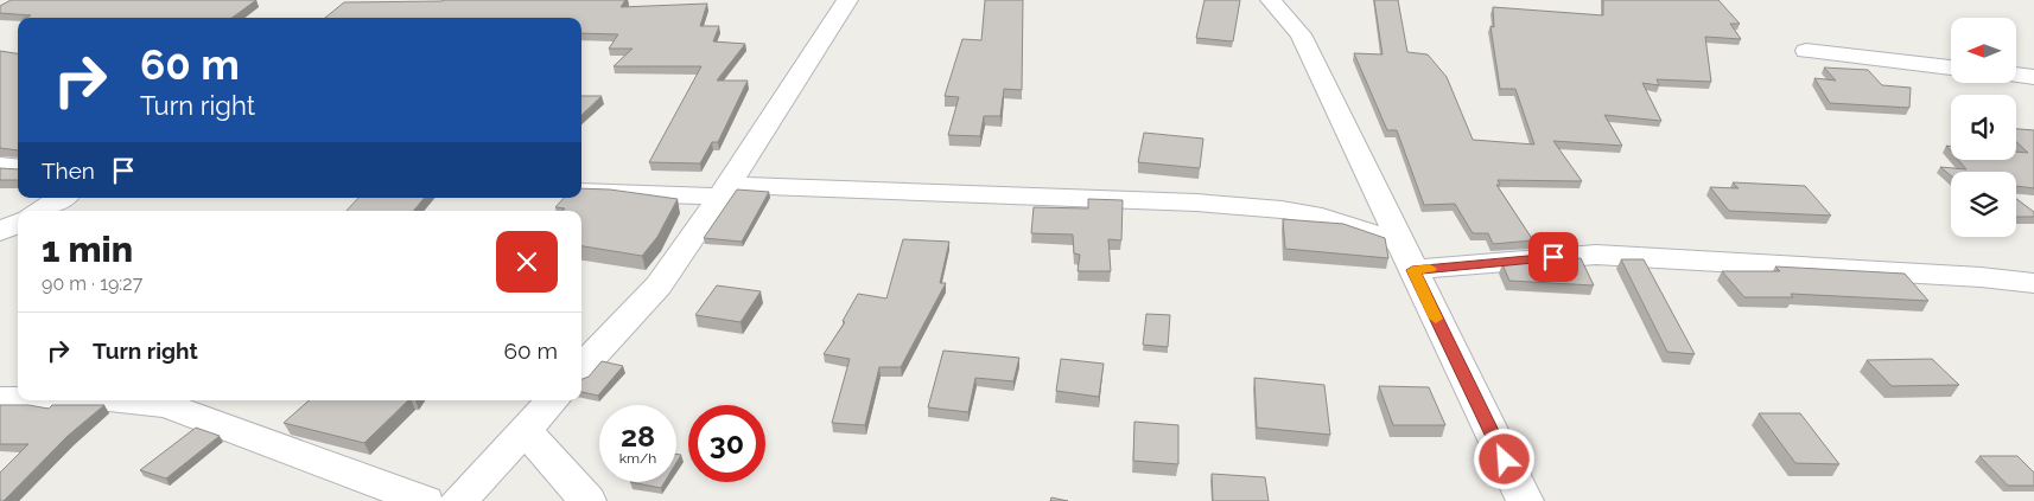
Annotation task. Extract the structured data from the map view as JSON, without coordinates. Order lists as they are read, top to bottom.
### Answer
{
  "north": "left",
  "page": {
    "turn": ["60 m", "Turn right"],
    "then": "Then",
    "heading": ["1 min", "90 m · 19:27"],
    "list": [
      {
        "name": "Turn right",
        "value": "60 m"
      }
    ],
    "speed": "28 km/h",
    "limit": "30"
  }
}
